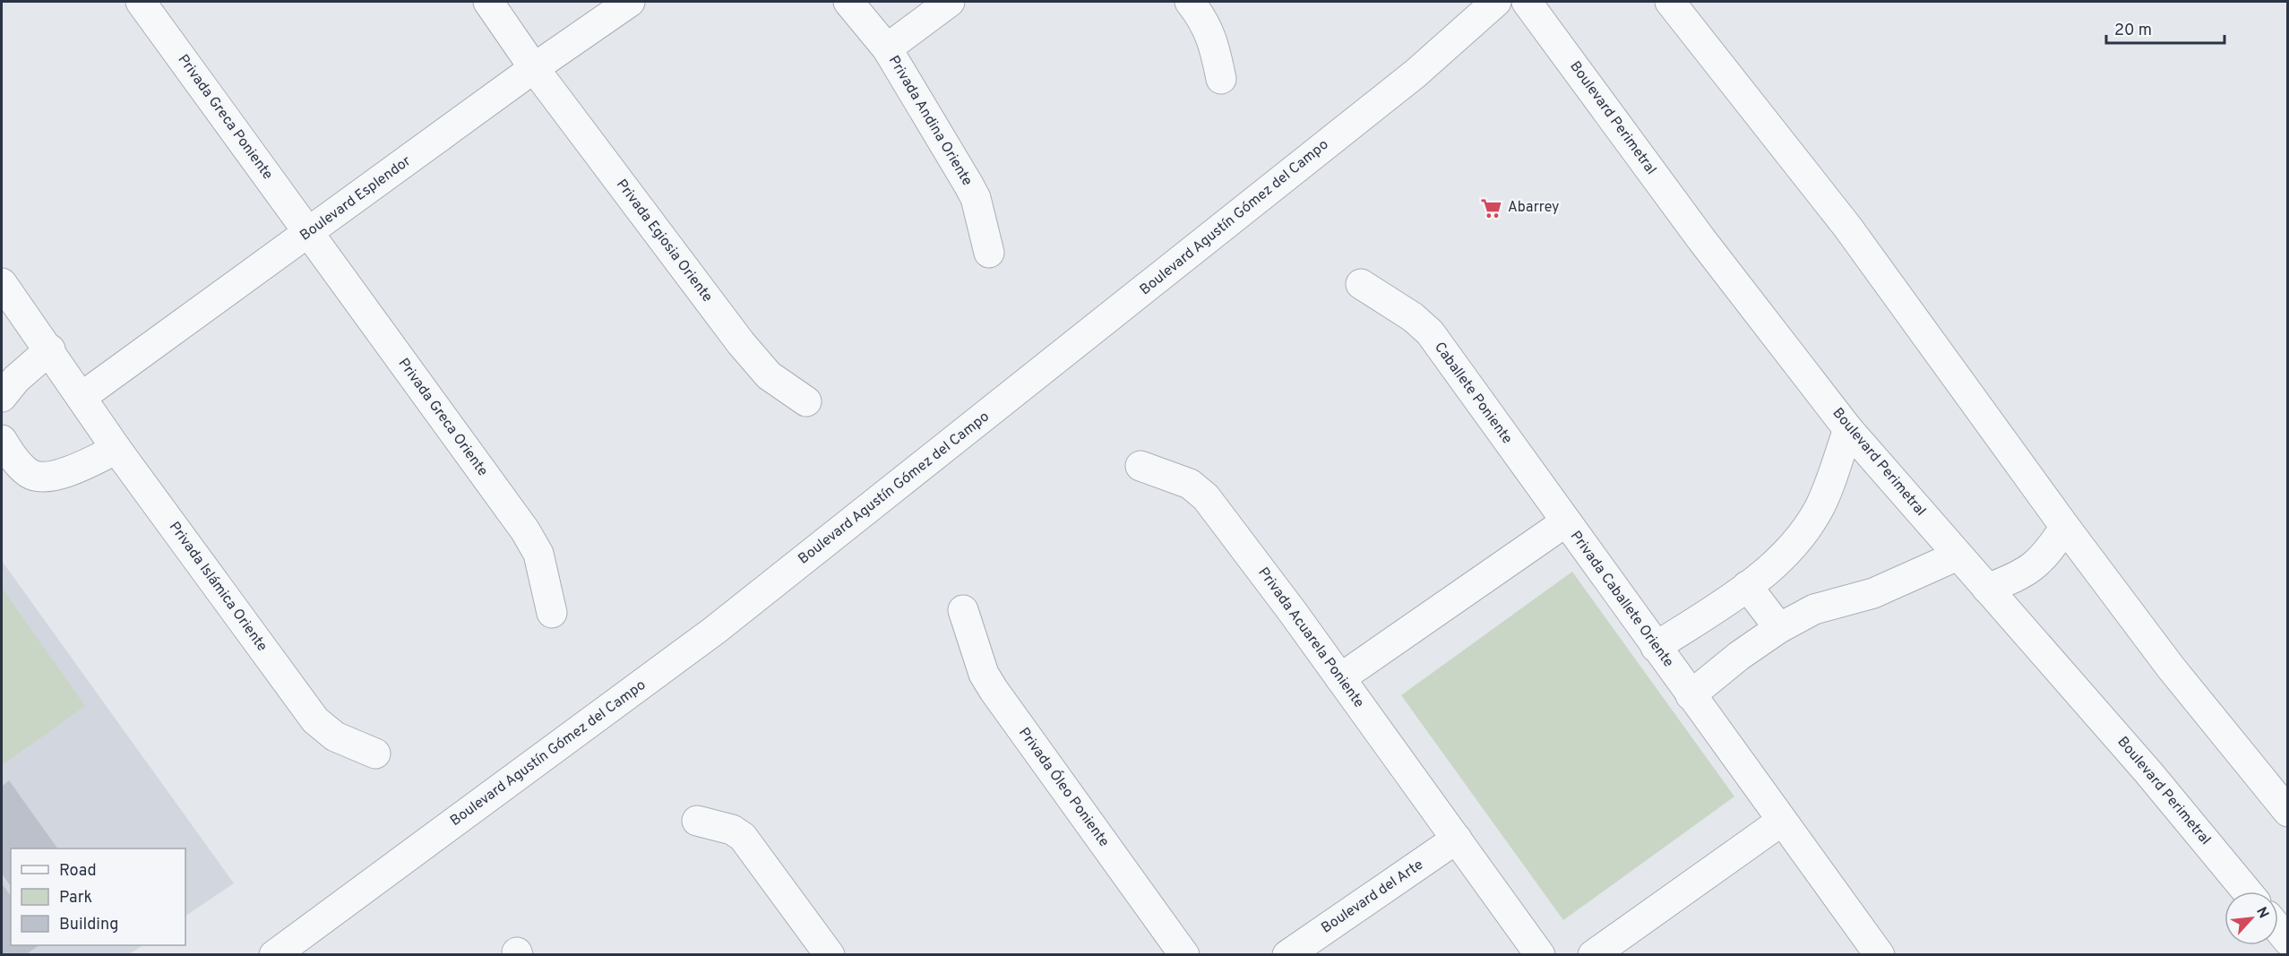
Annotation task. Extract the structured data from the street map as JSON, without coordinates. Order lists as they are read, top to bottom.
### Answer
{
  "streets": {
    "street": [
      "Privada Greca Poniente",
      "Boulevard Perimetral",
      "Privada Andina Oriente",
      "Boulevard Esplendor",
      "Boulevard Agustín Gómez del Campo",
      "Privada Egiosia Oriente",
      "Caballete Poniente",
      "Privada Greca Oriente",
      "Privada Islámica Oriente",
      "Privada Caballete Oriente",
      "Privada Acuarela Poniente",
      "Privada Óleo Poniente",
      "Boulevard del Arte"
    ]
  },
  "crossings": [
    ["Privada Greca Poniente", "Boulevard Esplendor"],
    ["Privada Greca Poniente", "Privada Greca Oriente"],
    ["Boulevard Esplendor", "Privada Egiosia Oriente"],
    ["Boulevard Esplendor", "Privada Greca Oriente"],
    ["Boulevard Esplendor", "Privada Islámica Oriente"],
    ["Caballete Poniente", "Privada Caballete Oriente"],
    ["Privada Caballete Oriente", "Privada Acuarela Poniente"],
    ["Privada Acuarela Poniente", "Boulevard del Arte"]
  ],
  "places": {
    "supermarket": ["Abarrey"]
  },
  "legend": ["Road", "Park", "Building"],
  "scale_bar": "20 m",
  "north": "top right"
}
